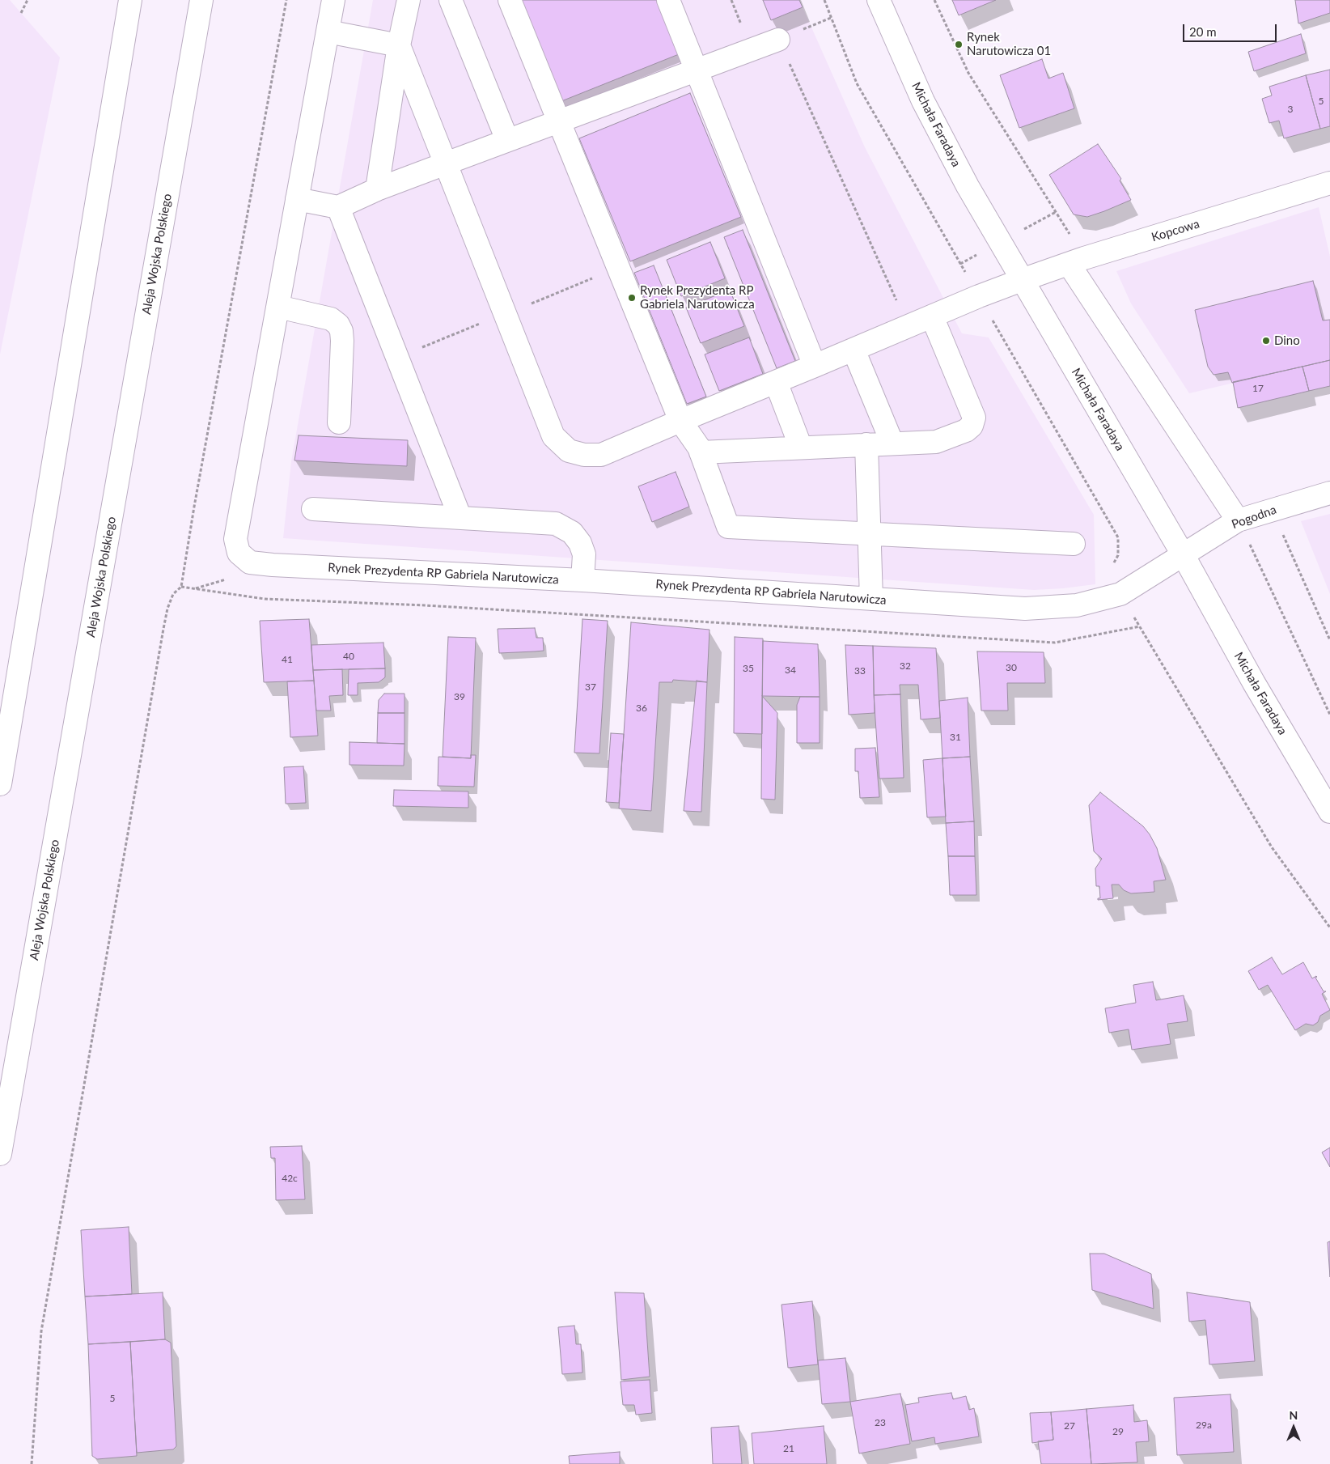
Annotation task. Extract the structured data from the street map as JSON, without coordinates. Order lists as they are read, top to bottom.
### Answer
{
  "streets": {
    "street": [
      "Michała Faradaya",
      "Kopcowa",
      "Aleja Wojska Polskiego",
      "Pogodna",
      "Rynek Prezydenta RP Gabriela Narutowicza"
    ]
  },
  "crossings": [
    ["Michała Faradaya", "Kopcowa"],
    ["Michała Faradaya", "Pogodna"],
    ["Michała Faradaya", "Rynek Prezydenta RP Gabriela Narutowicza"],
    ["Pogodna", "Rynek Prezydenta RP Gabriela Narutowicza"]
  ],
  "places": ["Rynek Narutowicza 01", "Rynek Prezydenta RP Gabriela Narutowicza", "Dino"],
  "house_numbers": [
    "5",
    "3",
    "17",
    "40",
    "41",
    "32",
    "30",
    "35",
    "34",
    "33",
    "37",
    "39",
    "36",
    "31",
    "42c",
    "5",
    "23",
    "29a",
    "27",
    "29",
    "21"
  ],
  "scale_bar": "20 m",
  "north": "top"
}
